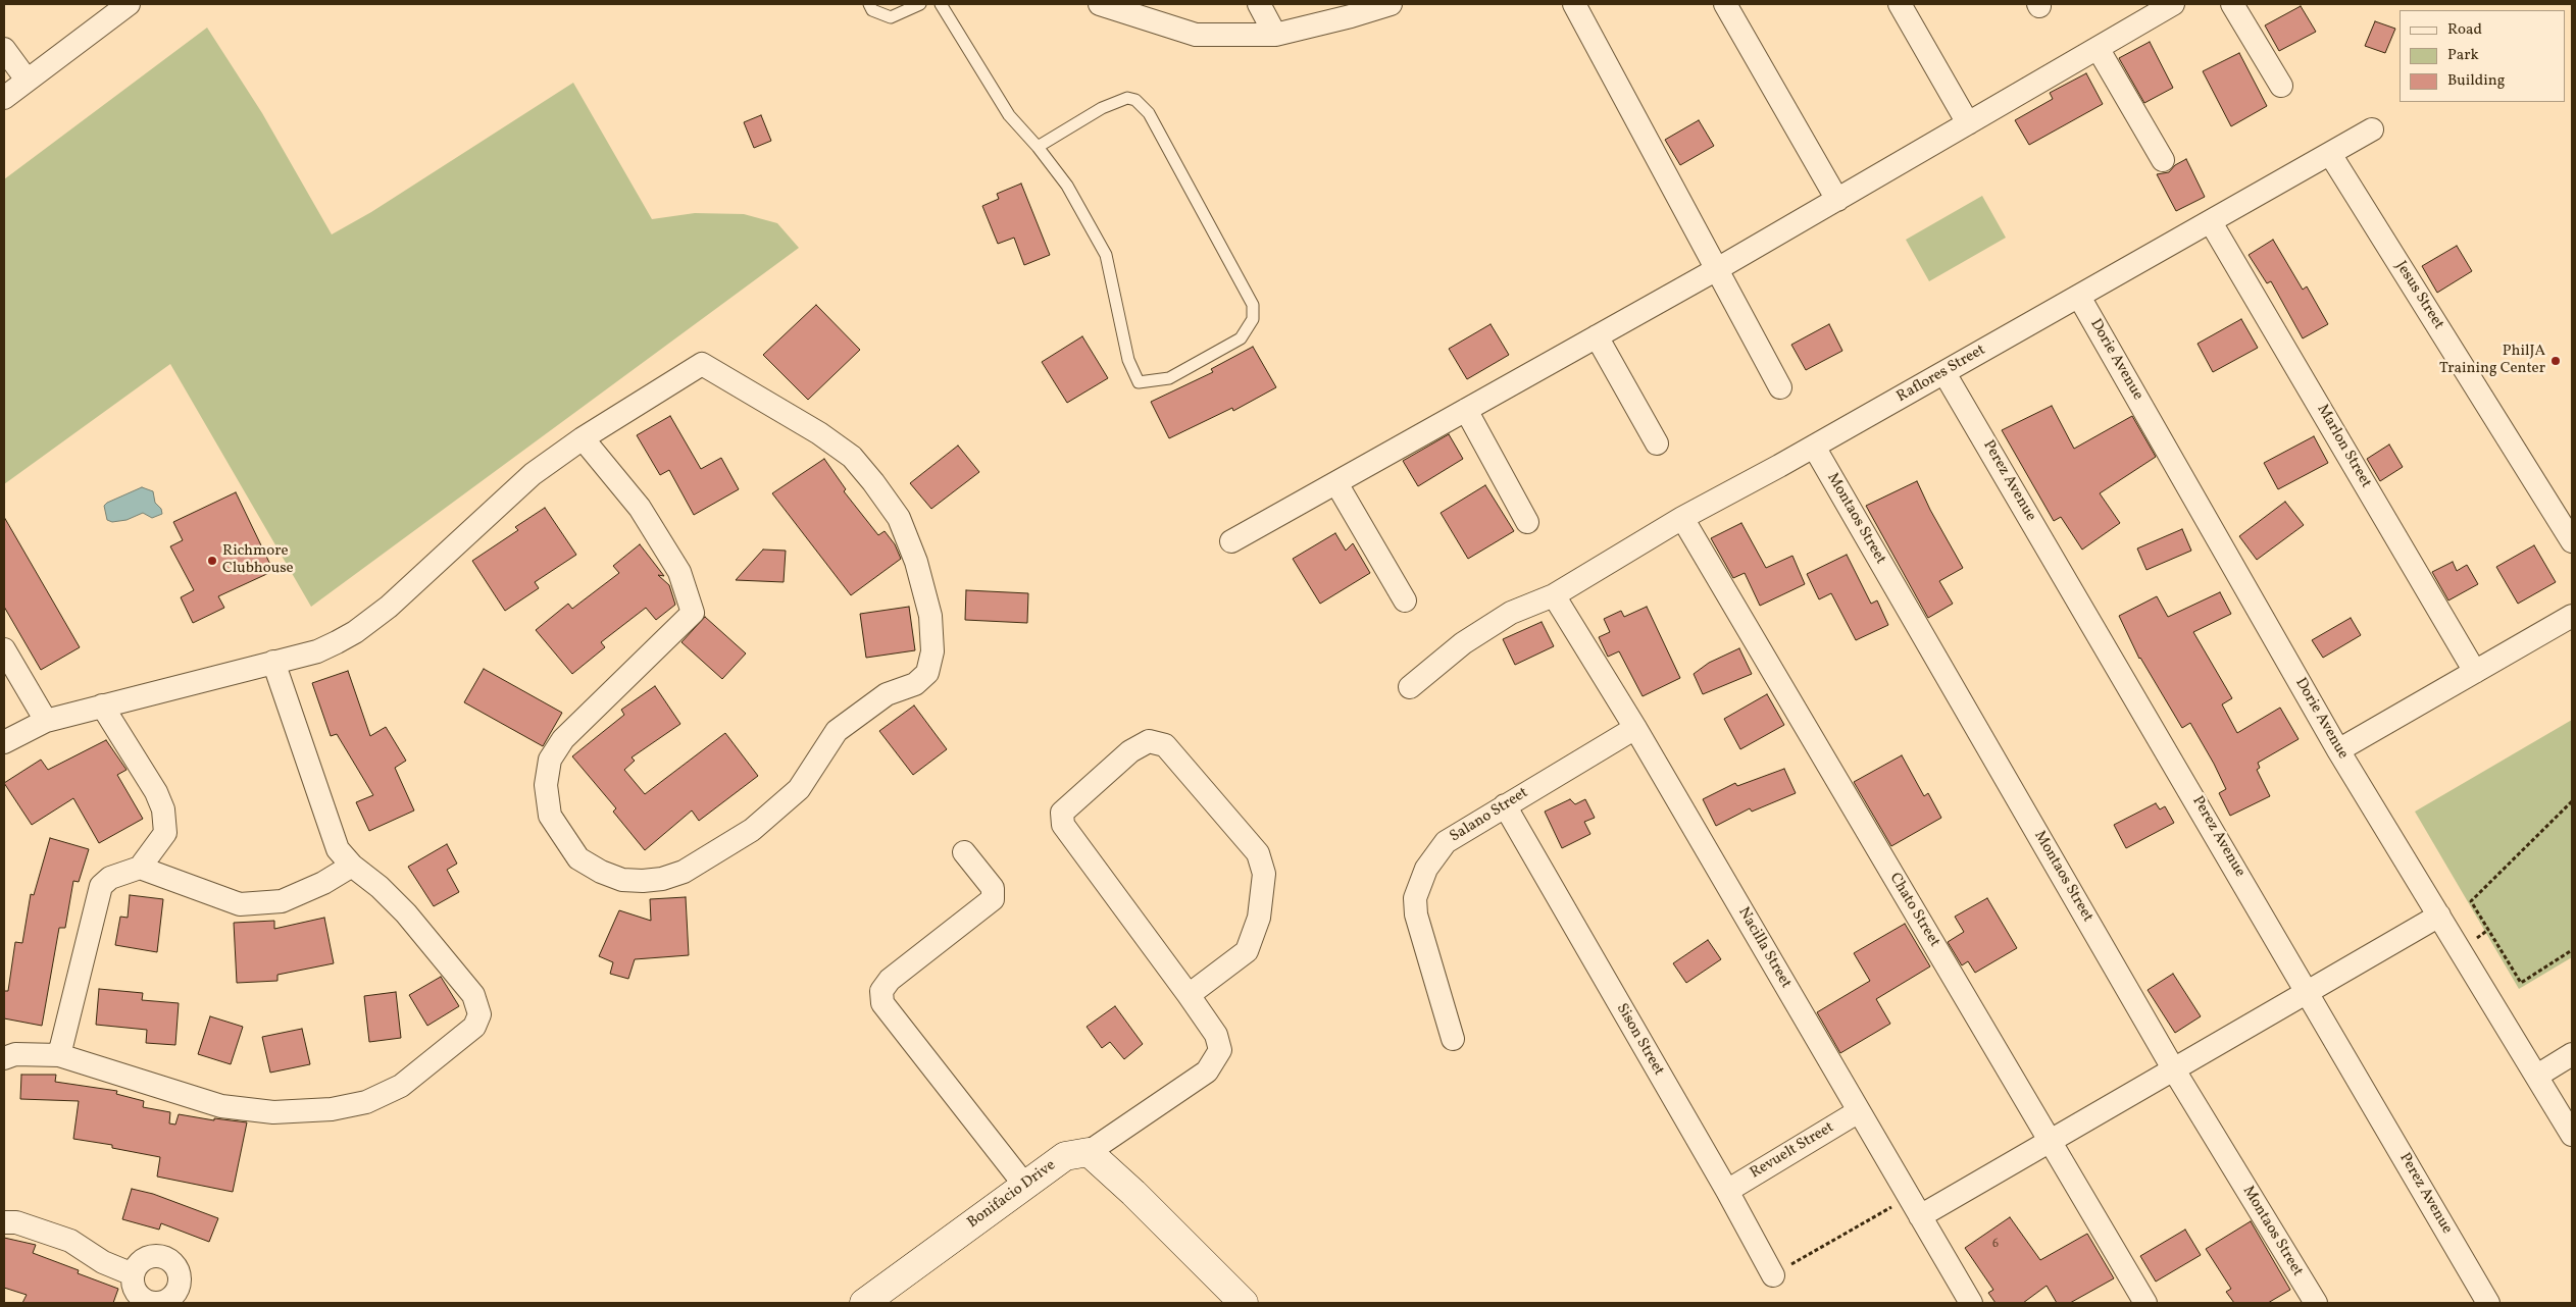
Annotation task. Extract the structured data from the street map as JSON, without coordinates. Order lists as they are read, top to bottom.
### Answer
{
  "streets": {
    "street": [
      "Jesus Street",
      "Dorie Avenue",
      "Raflores Street",
      "Marlon Street",
      "Perez Avenue",
      "Montaos Street",
      "Salano Street",
      "Chato Street",
      "Nacilla Street",
      "Sison Street",
      "Revuelt Street",
      "Bonifacio Drive"
    ]
  },
  "crossings": [
    ["Jesus Street", "Raflores Street"],
    ["Dorie Avenue", "Raflores Street"],
    ["Raflores Street", "Marlon Street"],
    ["Raflores Street", "Perez Avenue"],
    ["Raflores Street", "Montaos Street"],
    ["Raflores Street", "Chato Street"],
    ["Raflores Street", "Nacilla Street"],
    ["Salano Street", "Nacilla Street"],
    ["Salano Street", "Sison Street"],
    ["Nacilla Street", "Revuelt Street"],
    ["Sison Street", "Revuelt Street"]
  ],
  "places": ["PhilJA Training Center", "Richmore Clubhouse"],
  "house_numbers": ["6"],
  "legend": ["Road", "Park", "Building"]
}
